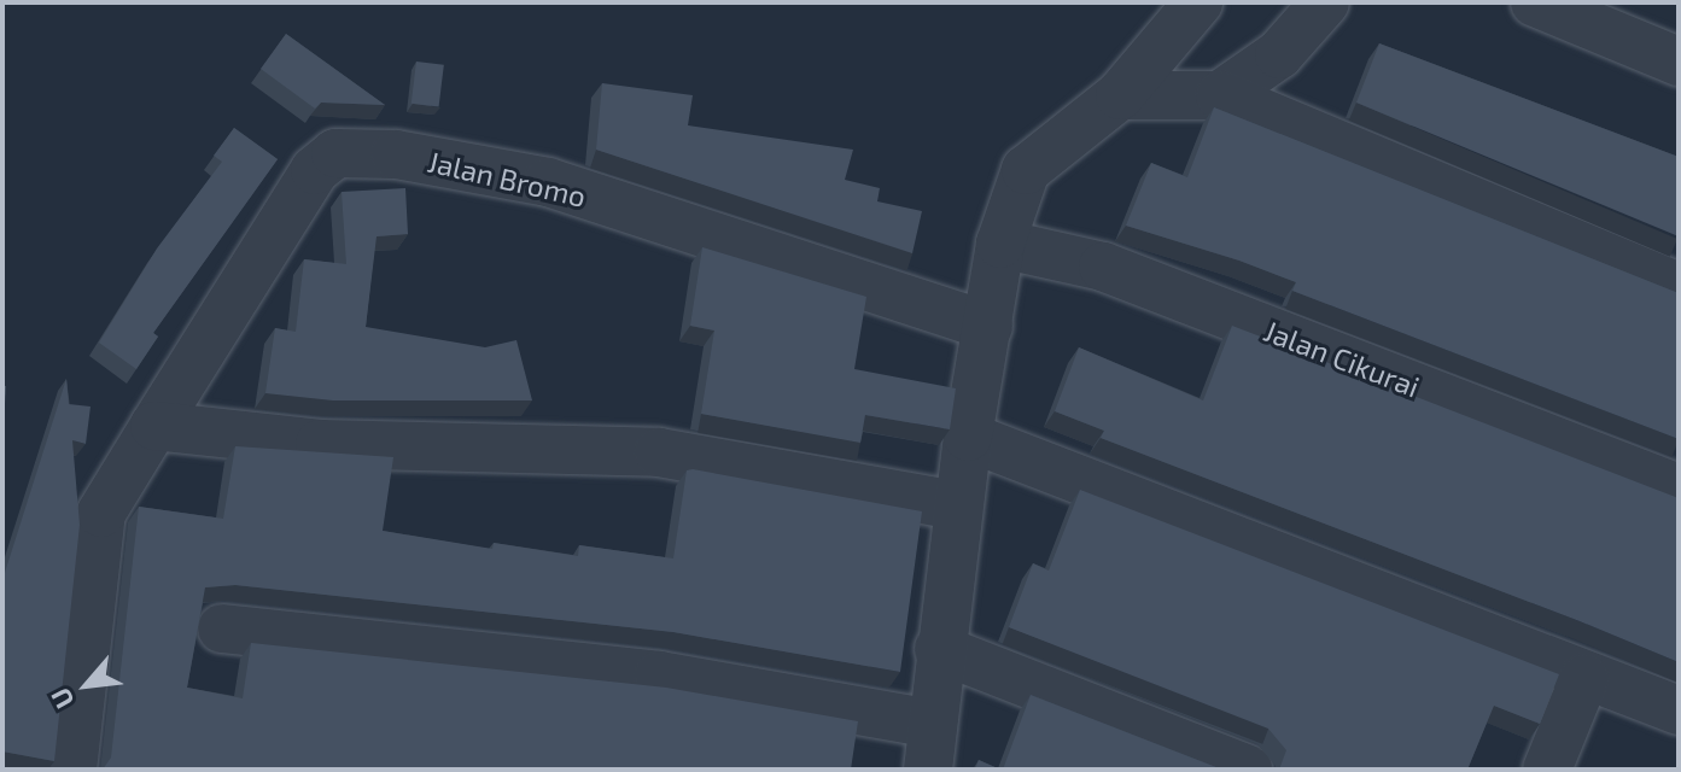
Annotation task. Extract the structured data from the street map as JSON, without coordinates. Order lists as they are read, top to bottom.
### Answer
{
  "streets": {
    "street": ["Jalan Bromo", "Jalan Cikurai"]
  },
  "north": "bottom left"
}
